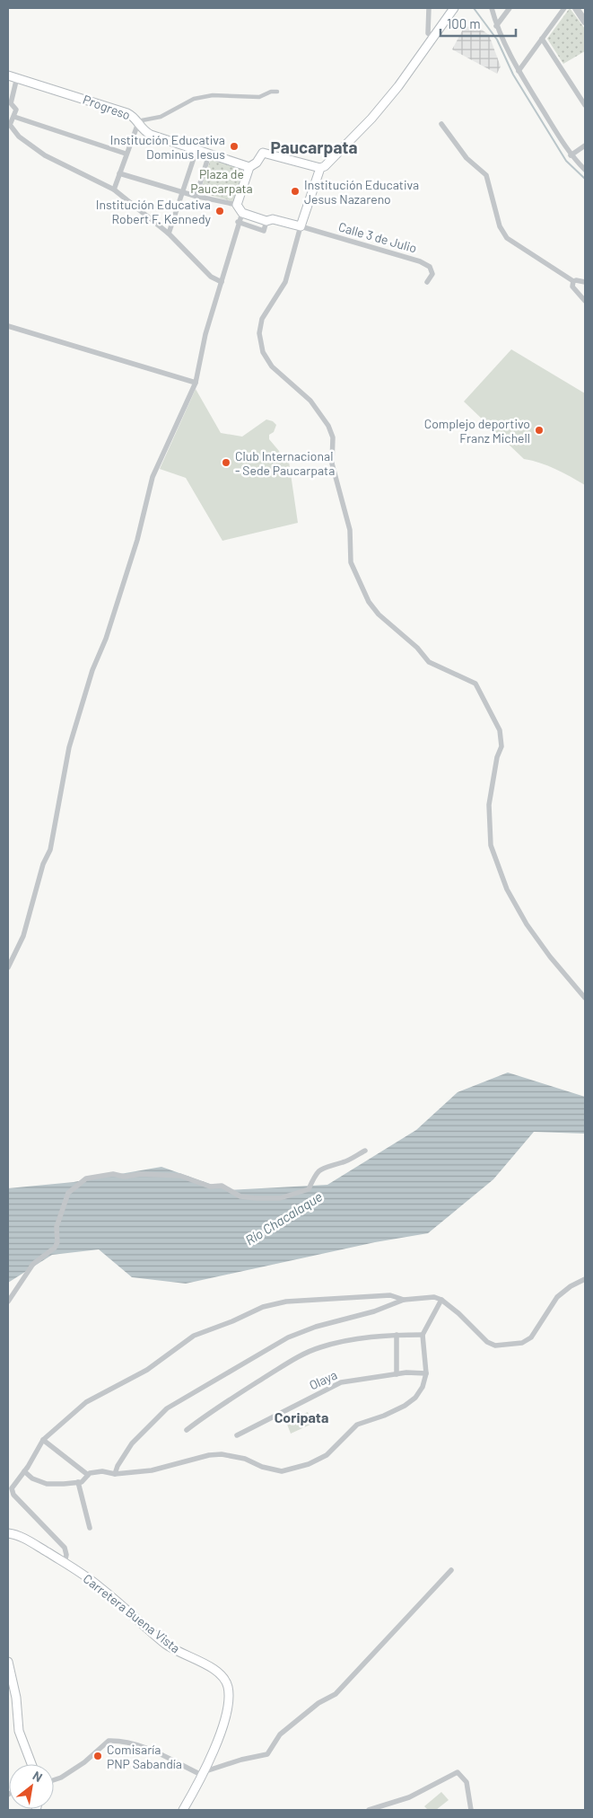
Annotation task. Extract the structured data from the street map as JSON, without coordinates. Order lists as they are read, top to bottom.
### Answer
{
  "streets": {
    "main road": ["Progreso", "Carretera Buena Vista"],
    "street": ["Calle 3 de Julio", "Olaya"]
  },
  "districts": ["Paucarpata", "Coripata"],
  "water": ["Río Chacalaque"],
  "parks": ["Plaza de Paucarpata"],
  "places": [
    "Institución Educativa Dominus Iesus",
    "Institución Educativa Jesus Nazareno",
    "Institución Educativa Robert F. Kennedy",
    "Complejo deportivo Franz Michell",
    "Club Internacional - Sede Paucarpata",
    "Comisaría PNP Sabandía"
  ],
  "scale_bar": "100 m",
  "north": "top right"
}
